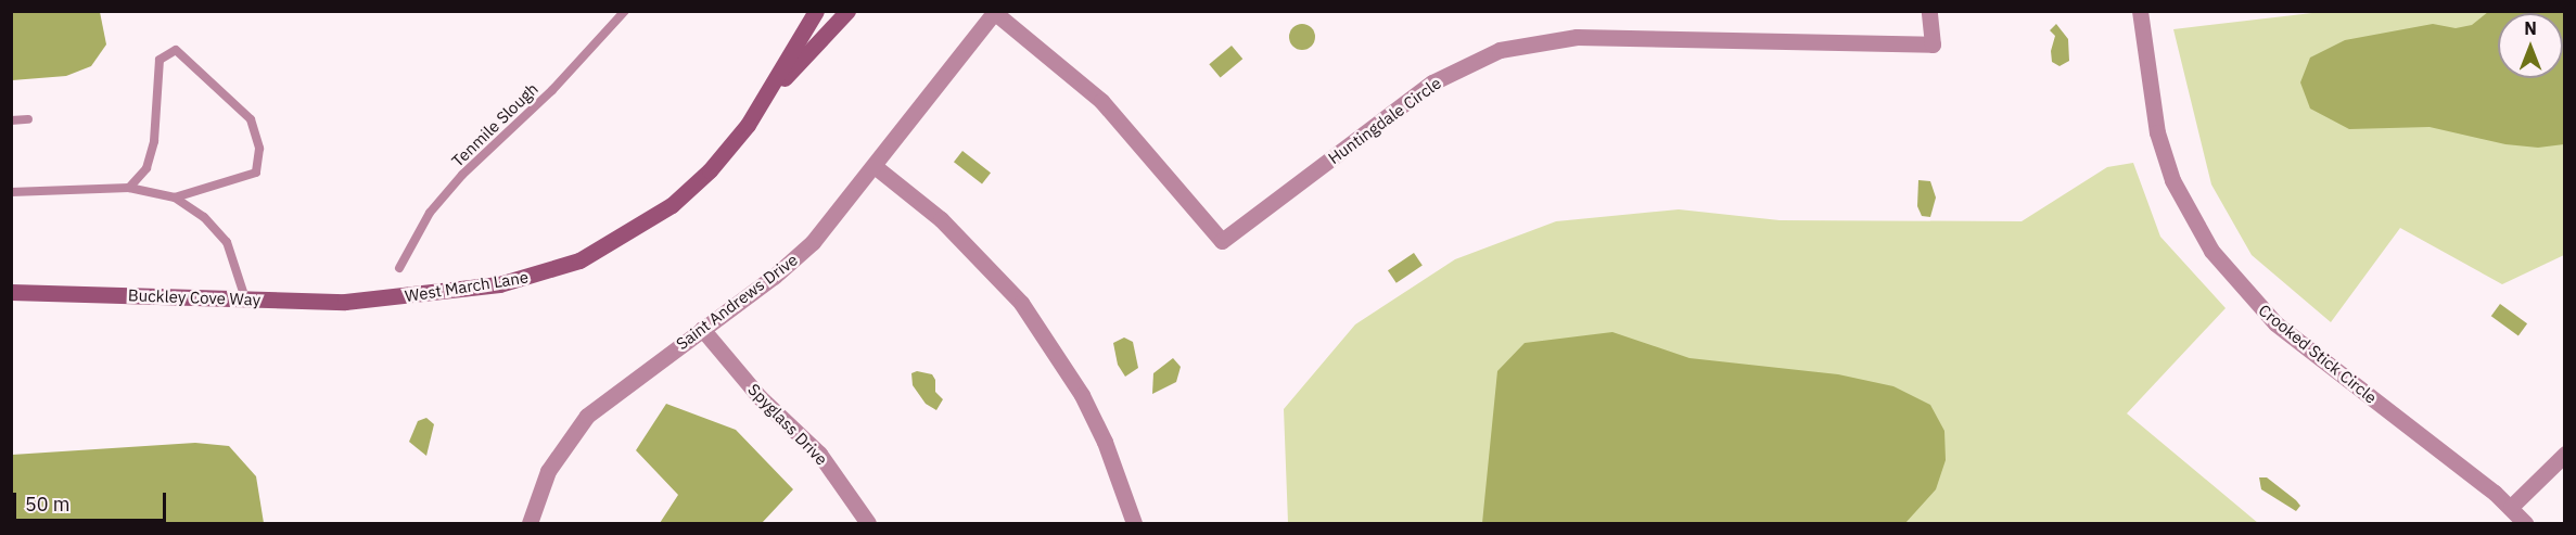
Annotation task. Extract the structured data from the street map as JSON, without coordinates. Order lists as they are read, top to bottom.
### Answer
{
  "streets": {
    "street": [
      "Huntingdale Circle",
      "West March Lane",
      "Buckley Cove Way",
      "Saint Andrews Drive",
      "Crooked Stick Circle",
      "Spyglass Drive"
    ],
    "lane": ["Tenmile Slough"]
  },
  "crossings": [
    ["Huntingdale Circle", "Saint Andrews Drive"],
    ["West March Lane", "Buckley Cove Way"],
    ["Saint Andrews Drive", "Spyglass Drive"]
  ],
  "scale_bar": "50 m",
  "north": "top"
}
